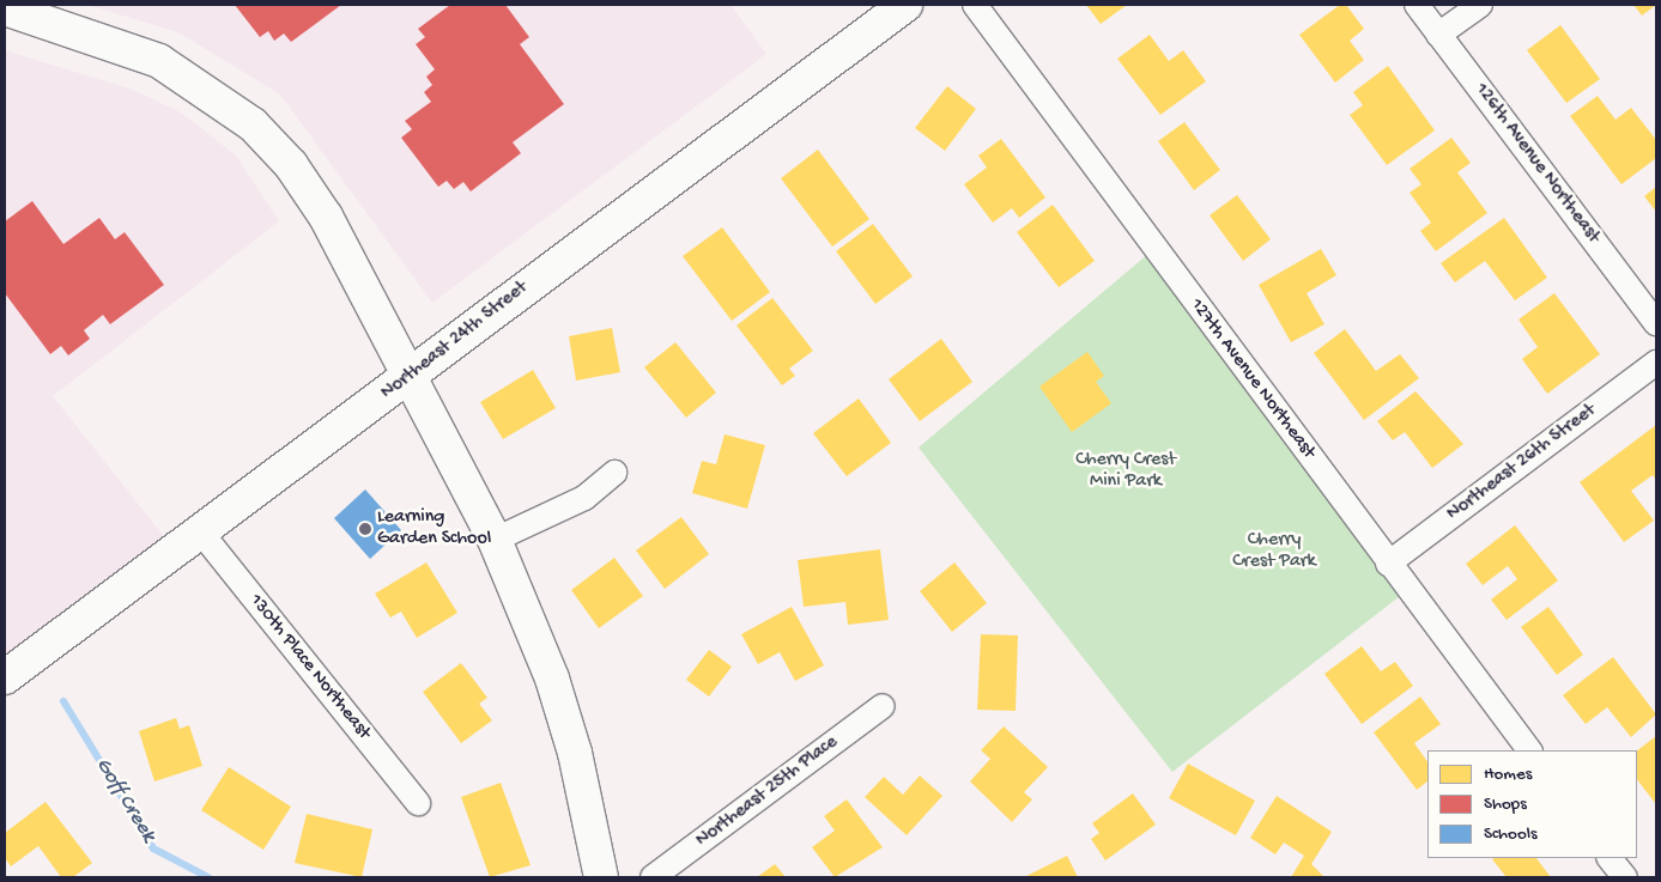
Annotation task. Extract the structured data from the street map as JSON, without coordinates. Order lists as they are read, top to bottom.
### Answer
{
  "streets": {
    "street": [
      "126th Avenue Northeast",
      "Northeast 24th Street",
      "127th Avenue Northeast",
      "Northeast 26th Street",
      "130th Place Northeast",
      "Northeast 25th Place"
    ]
  },
  "crossings": [
    ["Northeast 24th Street", "130th Place Northeast"],
    ["127th Avenue Northeast", "Northeast 26th Street"]
  ],
  "water": ["Goff Creek"],
  "parks": ["Cherry Crest Mini Park", "Cherry Crest Park"],
  "places": ["Learning Garden School"],
  "legend": ["Homes", "Shops", "Schools"]
}
